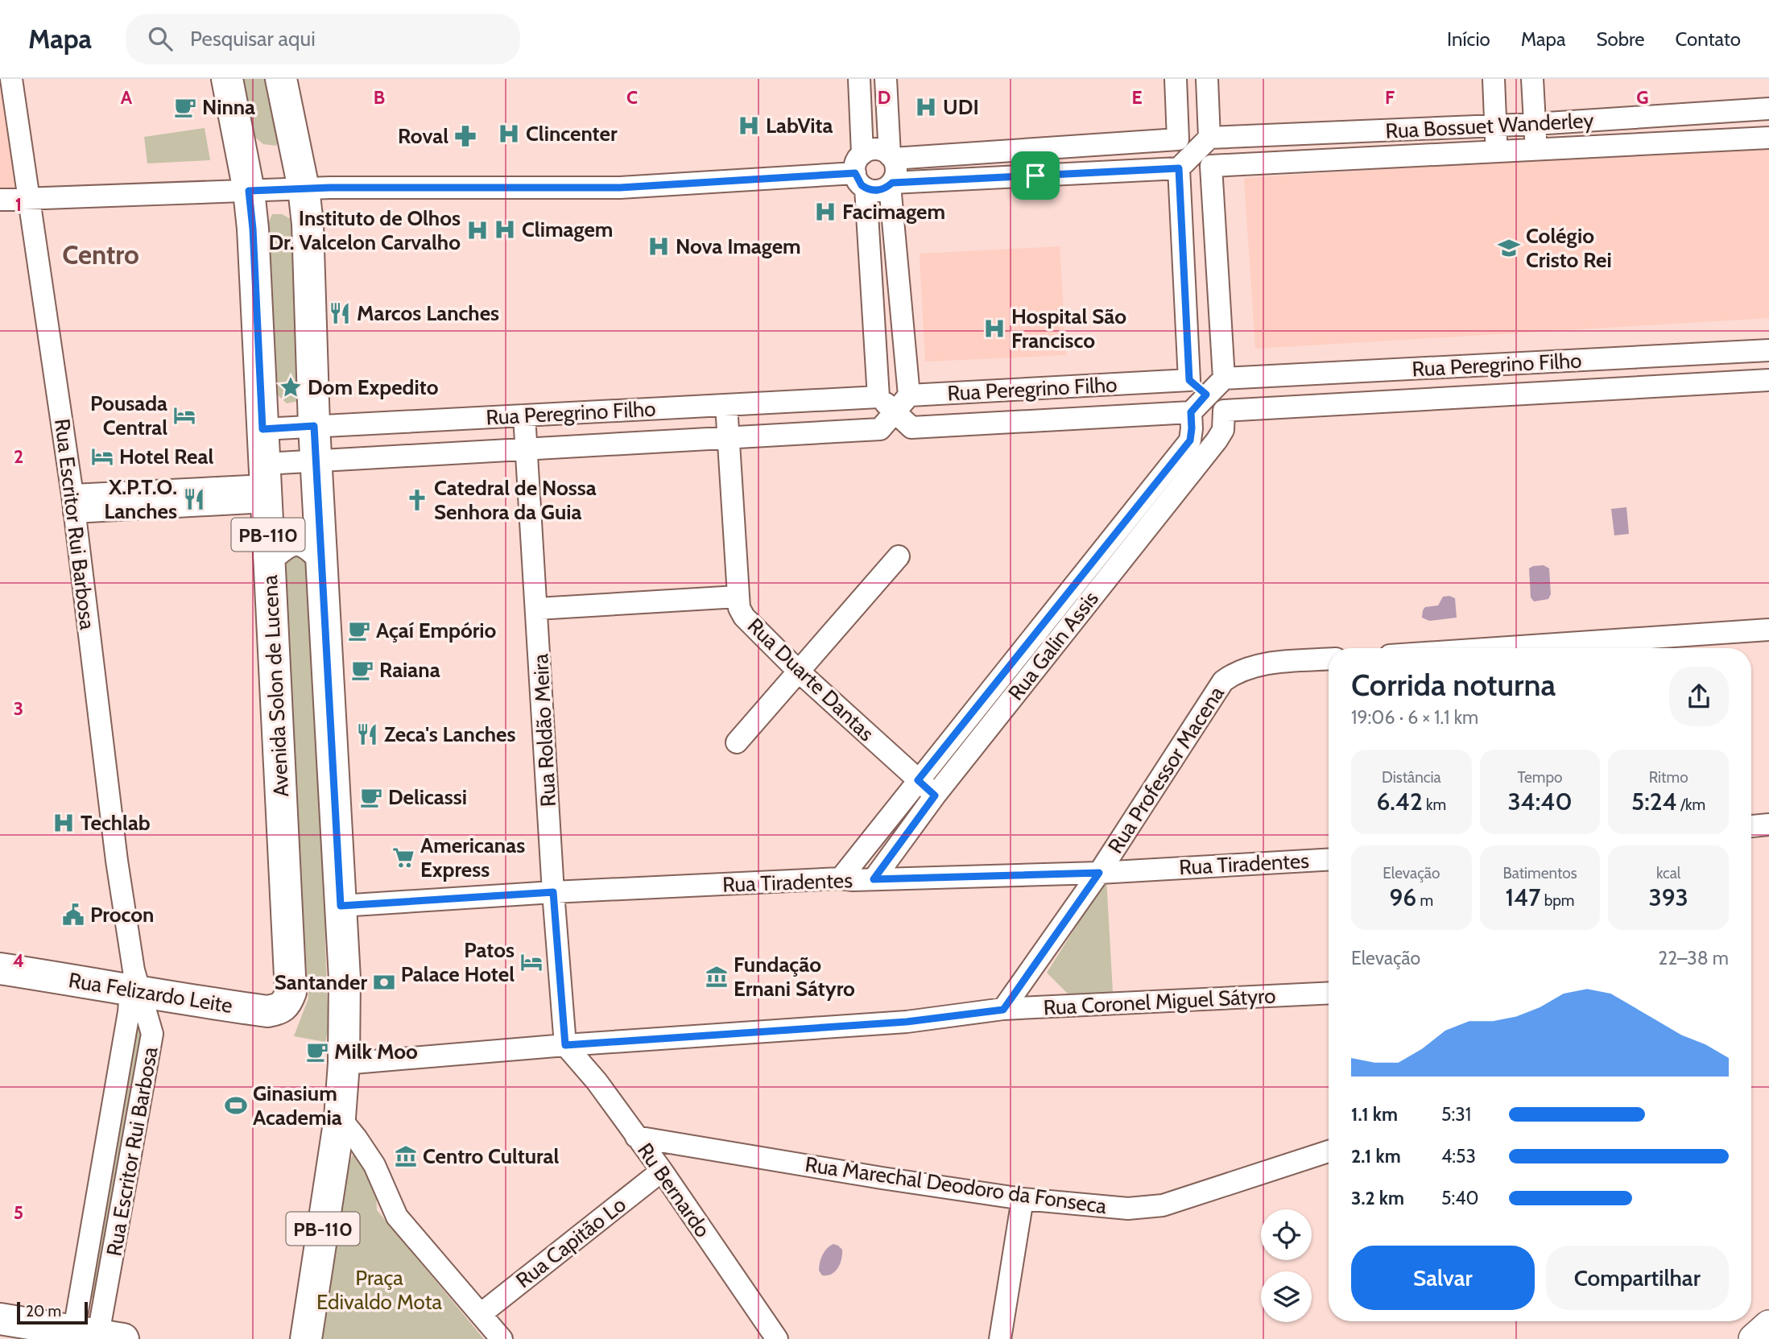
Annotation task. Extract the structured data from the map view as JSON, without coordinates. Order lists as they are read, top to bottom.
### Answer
{
  "streets": {
    "main road": ["PB-110", "Avenida Solon de Lucena", "Rua Felizardo Leite"],
    "street": [
      "Rua Bossuet Wanderley",
      "Rua Peregrino Filho",
      "Rua Escritor Rui Barbosa",
      "Rua Galin Assis",
      "Rua Duarte Dantas",
      "Rua Roldão Meira",
      "Rua Professor Macena",
      "Rua Tiradentes",
      "Rua Coronel Miguel Sátyro",
      "Rua Marechal Deodoro da Fonseca",
      "Ru Bernardo",
      "Rua Capitão Lo"
    ]
  },
  "crossings": [
    ["Rua Peregrino Filho", "Rua Escritor Rui Barbosa"],
    ["Rua Peregrino Filho", "PB-110"],
    ["Rua Peregrino Filho", "Rua Galin Assis"],
    ["Rua Peregrino Filho", "Rua Duarte Dantas"],
    ["Rua Peregrino Filho", "Avenida Solon de Lucena"],
    ["Rua Peregrino Filho", "Rua Roldão Meira"],
    ["Rua Escritor Rui Barbosa", "Rua Felizardo Leite"],
    ["PB-110", "Rua Tiradentes"],
    ["PB-110", "Rua Coronel Miguel Sátyro"],
    ["Rua Galin Assis", "Rua Duarte Dantas"],
    ["Rua Galin Assis", "Rua Tiradentes"],
    ["Avenida Solon de Lucena", "Rua Felizardo Leite"],
    ["Rua Roldão Meira", "Rua Tiradentes"],
    ["Rua Roldão Meira", "Rua Coronel Miguel Sátyro"],
    ["Rua Roldão Meira", "Ru Bernardo"],
    ["Rua Professor Macena", "Rua Tiradentes"],
    ["Rua Professor Macena", "Rua Coronel Miguel Sátyro"],
    ["Rua Coronel Miguel Sátyro", "Ru Bernardo"],
    ["Rua Marechal Deodoro da Fonseca", "Ru Bernardo"],
    ["Ru Bernardo", "Rua Capitão Lo"]
  ],
  "districts": ["Centro"],
  "parks": ["Praça Edivaldo Mota"],
  "places": {
    "cafe": [
      "Ninna",
      "Açaí Empório",
      "Raiana",
      "Delicassi",
      "Milk Moo"
    ],
    "hospital": [
      "UDI",
      "LabVita",
      "Clincenter",
      "Facimagem",
      "Climagem",
      "Instituto de Olhos Dr. Valcelon Carvalho",
      "Nova Imagem",
      "Hospital São Francisco",
      "Techlab"
    ],
    "pharmacy": ["Roval"],
    "school or university": ["Colégio Cristo Rei"],
    "restaurant": ["Marcos Lanches", "X.P.T.O. Lanches", "Zeca's Lanches"],
    "place": ["Dom Expedito"],
    "hotel": ["Pousada Central", "Hotel Real", "Patos Palace Hotel"],
    "church": ["Catedral de Nossa Senhora da Guia"],
    "supermarket": ["Americanas Express"],
    "public building": ["Procon"],
    "museum": ["Fundação Ernani Sátyro", "Centro Cultural"],
    "bank": ["Santander"],
    "sports": ["Ginasium Academia"]
  },
  "scale_bar": "20 m",
  "page": {
    "header": "Mapa",
    "search": "Pesquisar aqui",
    "nav": [
      "Início",
      "Mapa",
      "Sobre",
      "Contato"
    ],
    "heading": ["Corrida noturna", "19:06 · 6 × 1.1 km"],
    "stats": [
      ["Distância", "6.42 km"],
      ["Tempo", "34:40"],
      ["Ritmo", "5:24 /km"],
      ["Elevação", "96 m"],
      ["Batimentos", "147 bpm"],
      ["kcal", "393"]
    ],
    "chart": ["Elevação", "22–38 m"],
    "list": [
      {
        "name": "1.1 km",
        "note": "5:31"
      },
      {
        "name": "2.1 km",
        "note": "4:53"
      },
      {
        "name": "3.2 km",
        "note": "5:40"
      }
    ],
    "buttons": ["Salvar", "Compartilhar"],
    "scale": "20 m"
  },
  "grid": {
    "columns": [
      "A",
      "B",
      "C",
      "D",
      "E",
      "F",
      "G"
    ],
    "rows": [
      "1",
      "2",
      "3",
      "4",
      "5"
    ]
  }
}
